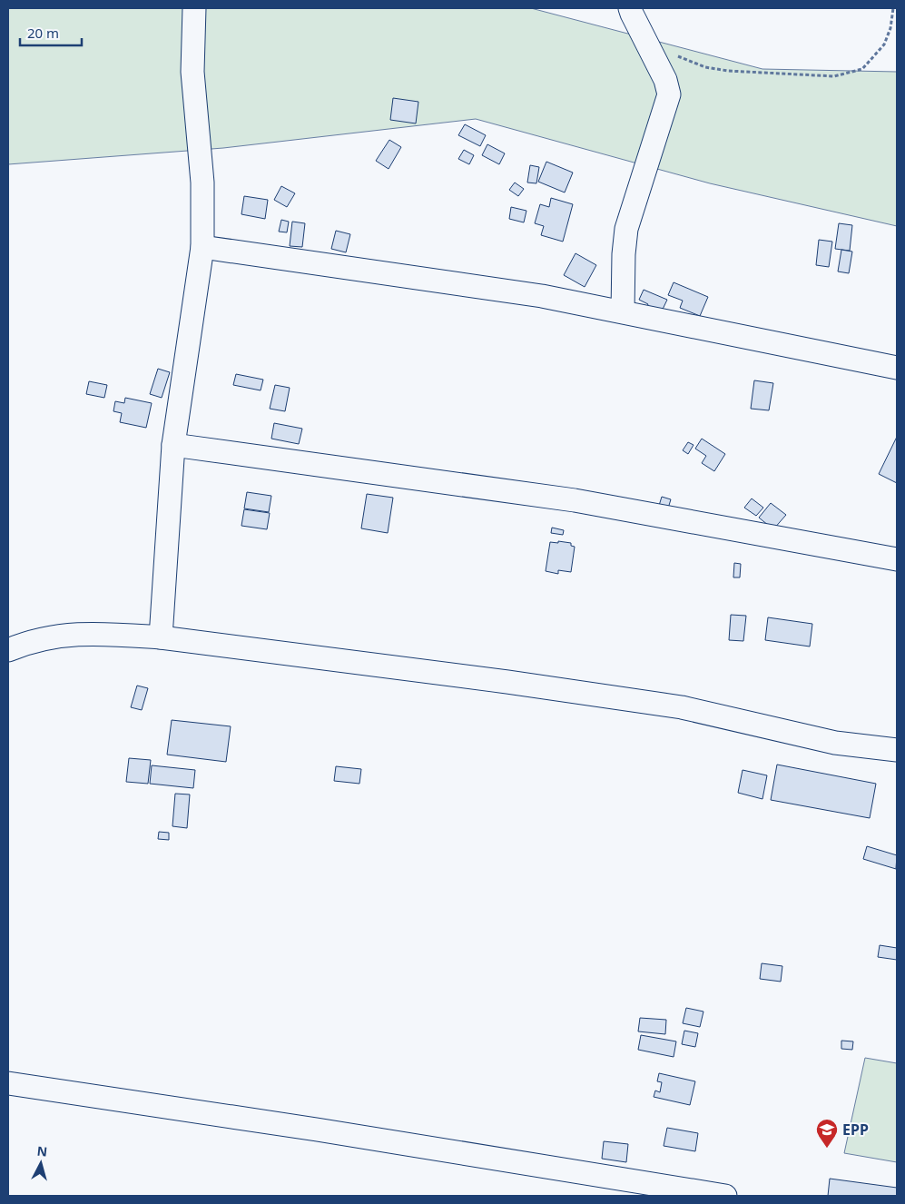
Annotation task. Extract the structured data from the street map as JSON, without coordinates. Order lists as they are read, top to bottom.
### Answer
{
  "places": {
    "school or university": ["EPP"]
  },
  "scale_bar": "20 m",
  "north": "top"
}
